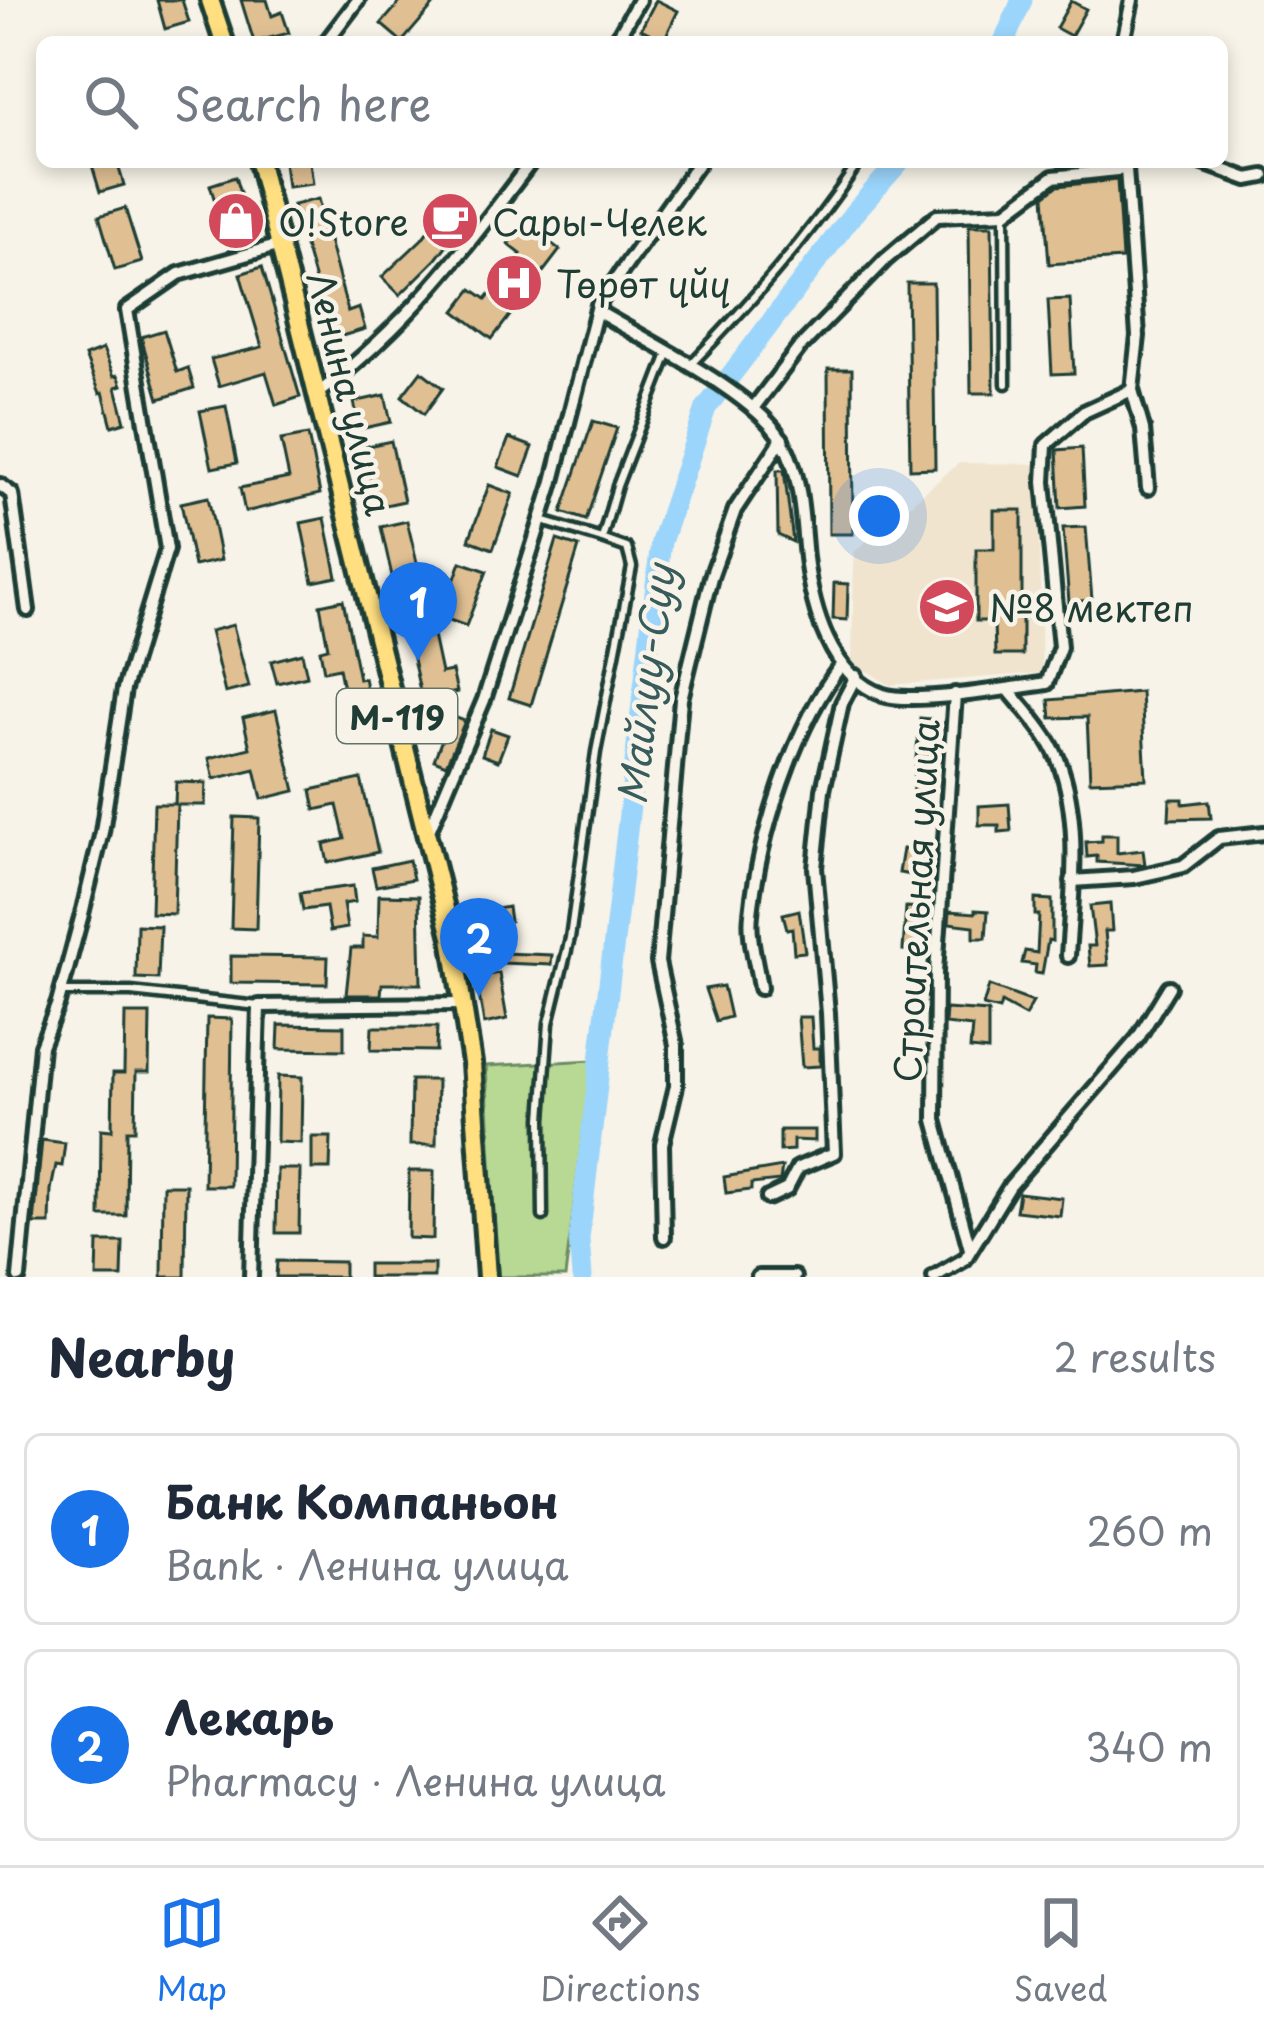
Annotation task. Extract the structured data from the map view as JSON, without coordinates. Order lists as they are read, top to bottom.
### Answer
{
  "streets": {
    "main road": ["Ленина улица", "М-119"],
    "street": ["Строительная улица"]
  },
  "water": ["Майлуу-Суу"],
  "places": {
    "shop": ["O!Store"],
    "cafe": ["Сары-Челек"],
    "hospital": ["Төрөт үйү"],
    "school or university": ["№8 мектеп"]
  },
  "page": {
    "search": "Search here",
    "pins": ["1", "2"],
    "heading": ["Nearby", "2 results"],
    "list": [
      {
        "mark": "1",
        "name": "Банк Компаньон",
        "note": "Bank · Ленина улица",
        "value": "260 m"
      },
      {
        "mark": "2",
        "name": "Лекарь",
        "note": "Pharmacy · Ленина улица",
        "value": "340 m"
      }
    ],
    "nav": ["Map", "Directions", "Saved"]
  }
}
